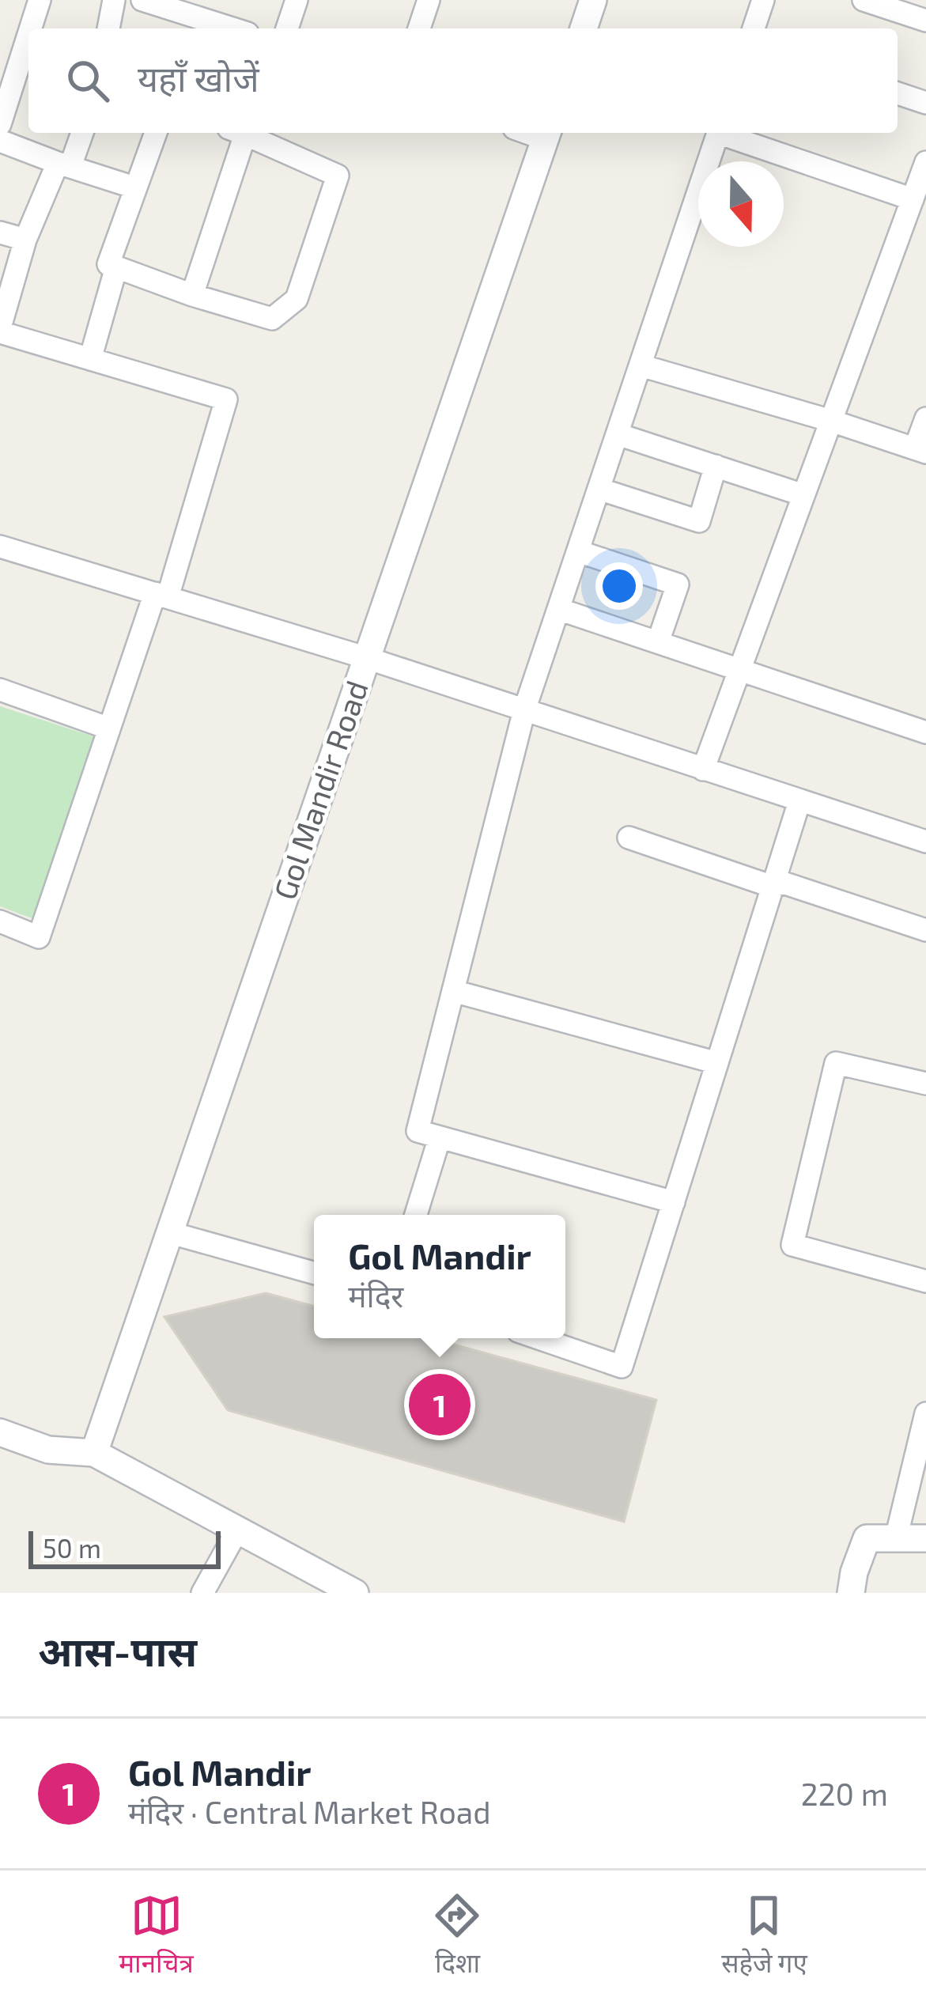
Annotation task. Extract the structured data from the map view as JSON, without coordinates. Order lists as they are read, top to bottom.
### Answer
{
  "streets": {
    "street": ["Gol Mandir Road"]
  },
  "scale_bar": "50 m",
  "north": "bottom",
  "page": {
    "search": "यहाँ खोजें",
    "popup": ["Gol Mandir", "मंदिर"],
    "pins": "1",
    "scale": "50 m",
    "heading": "आस-पास",
    "list": [
      {
        "mark": "1",
        "name": "Gol Mandir",
        "note": "मंदिर · Central Market Road",
        "value": "220 m"
      }
    ],
    "nav": ["मानचित्र", "दिशा", "सहेजे गए"]
  }
}
